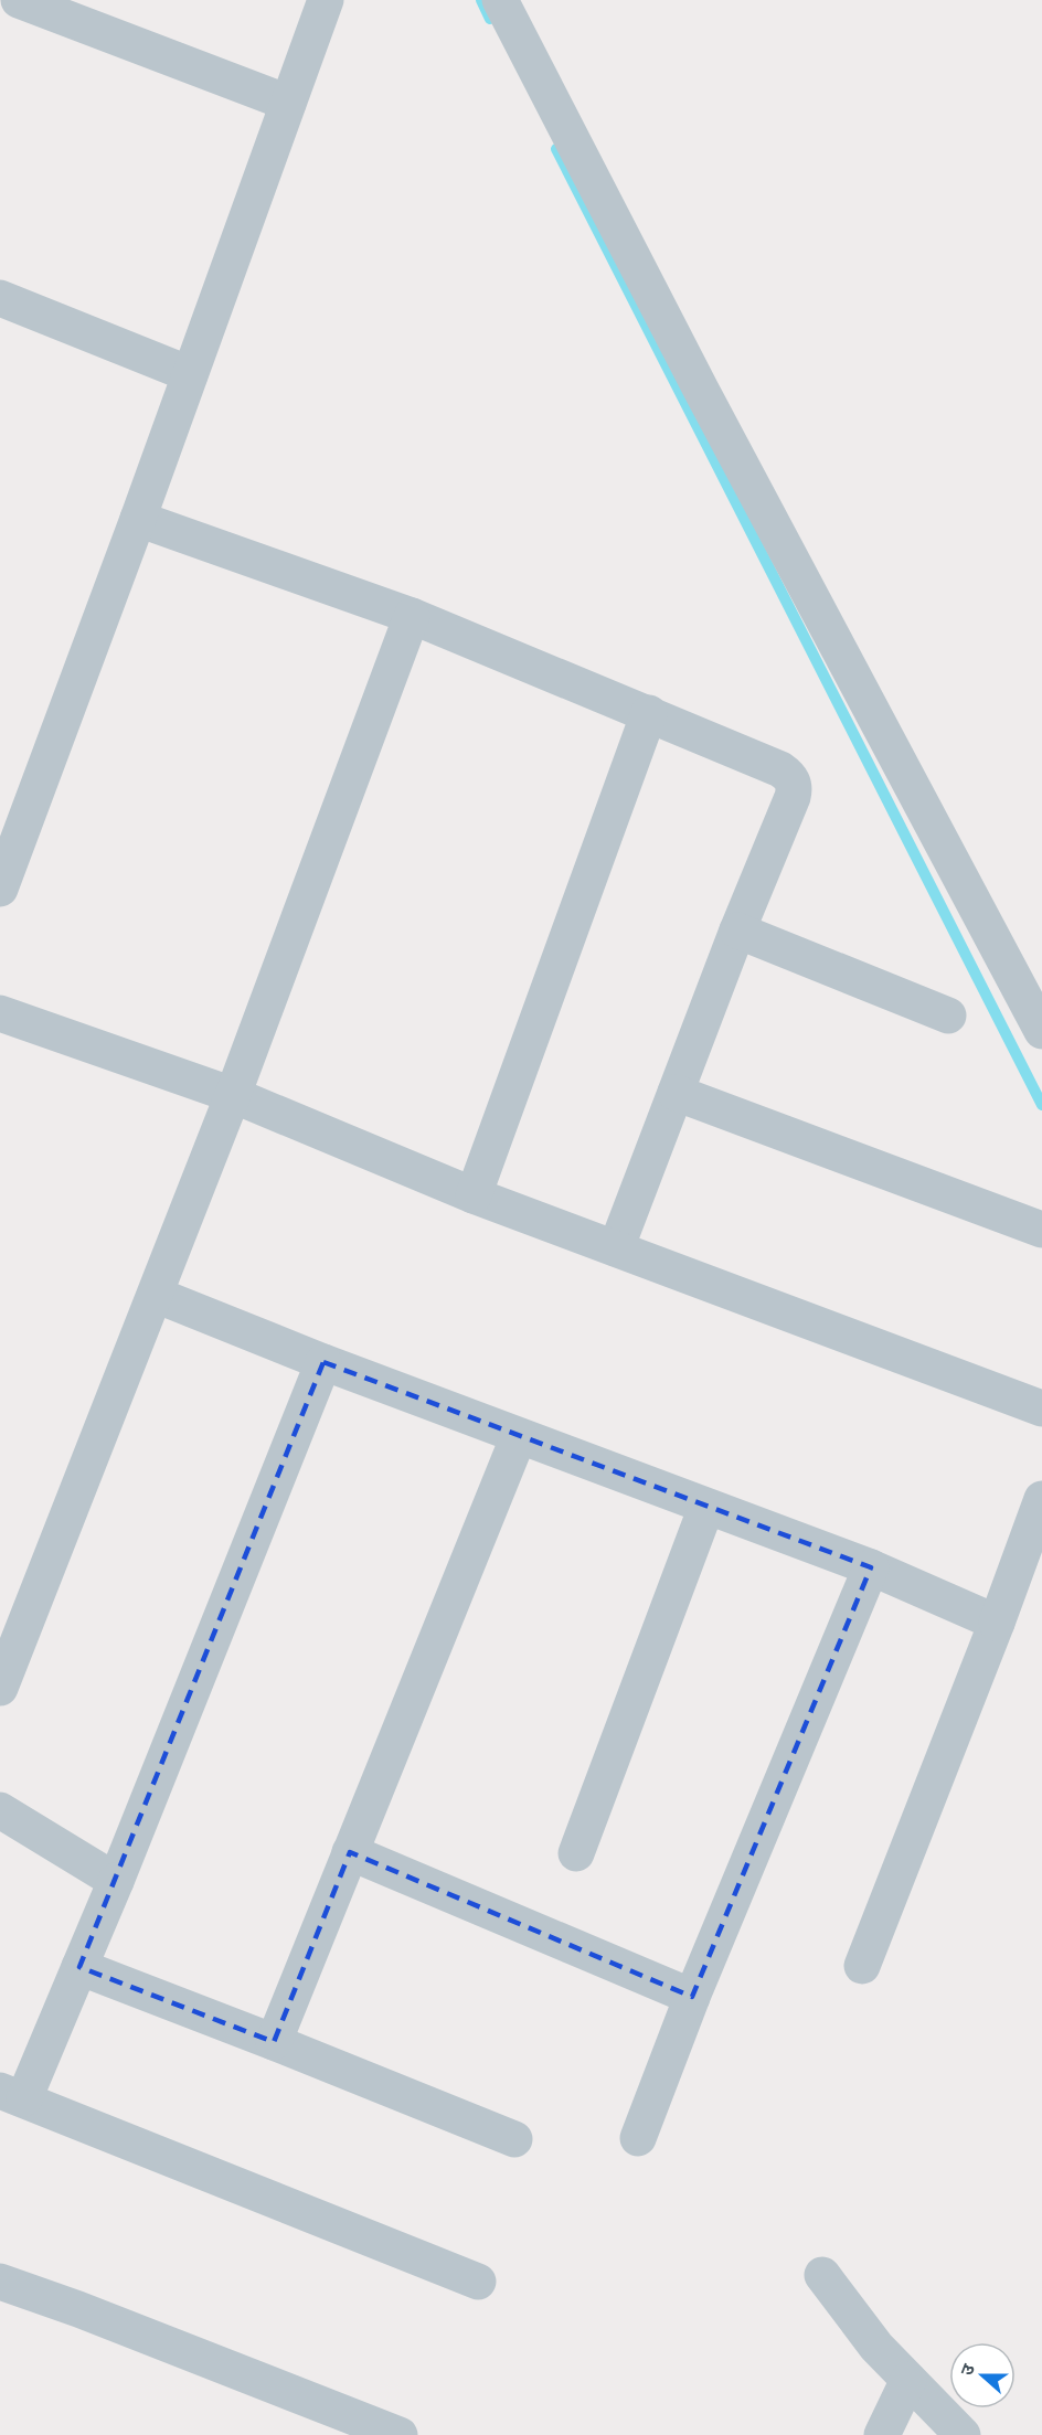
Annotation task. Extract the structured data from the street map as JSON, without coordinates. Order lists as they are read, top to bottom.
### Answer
{
  "north": "left"
}
